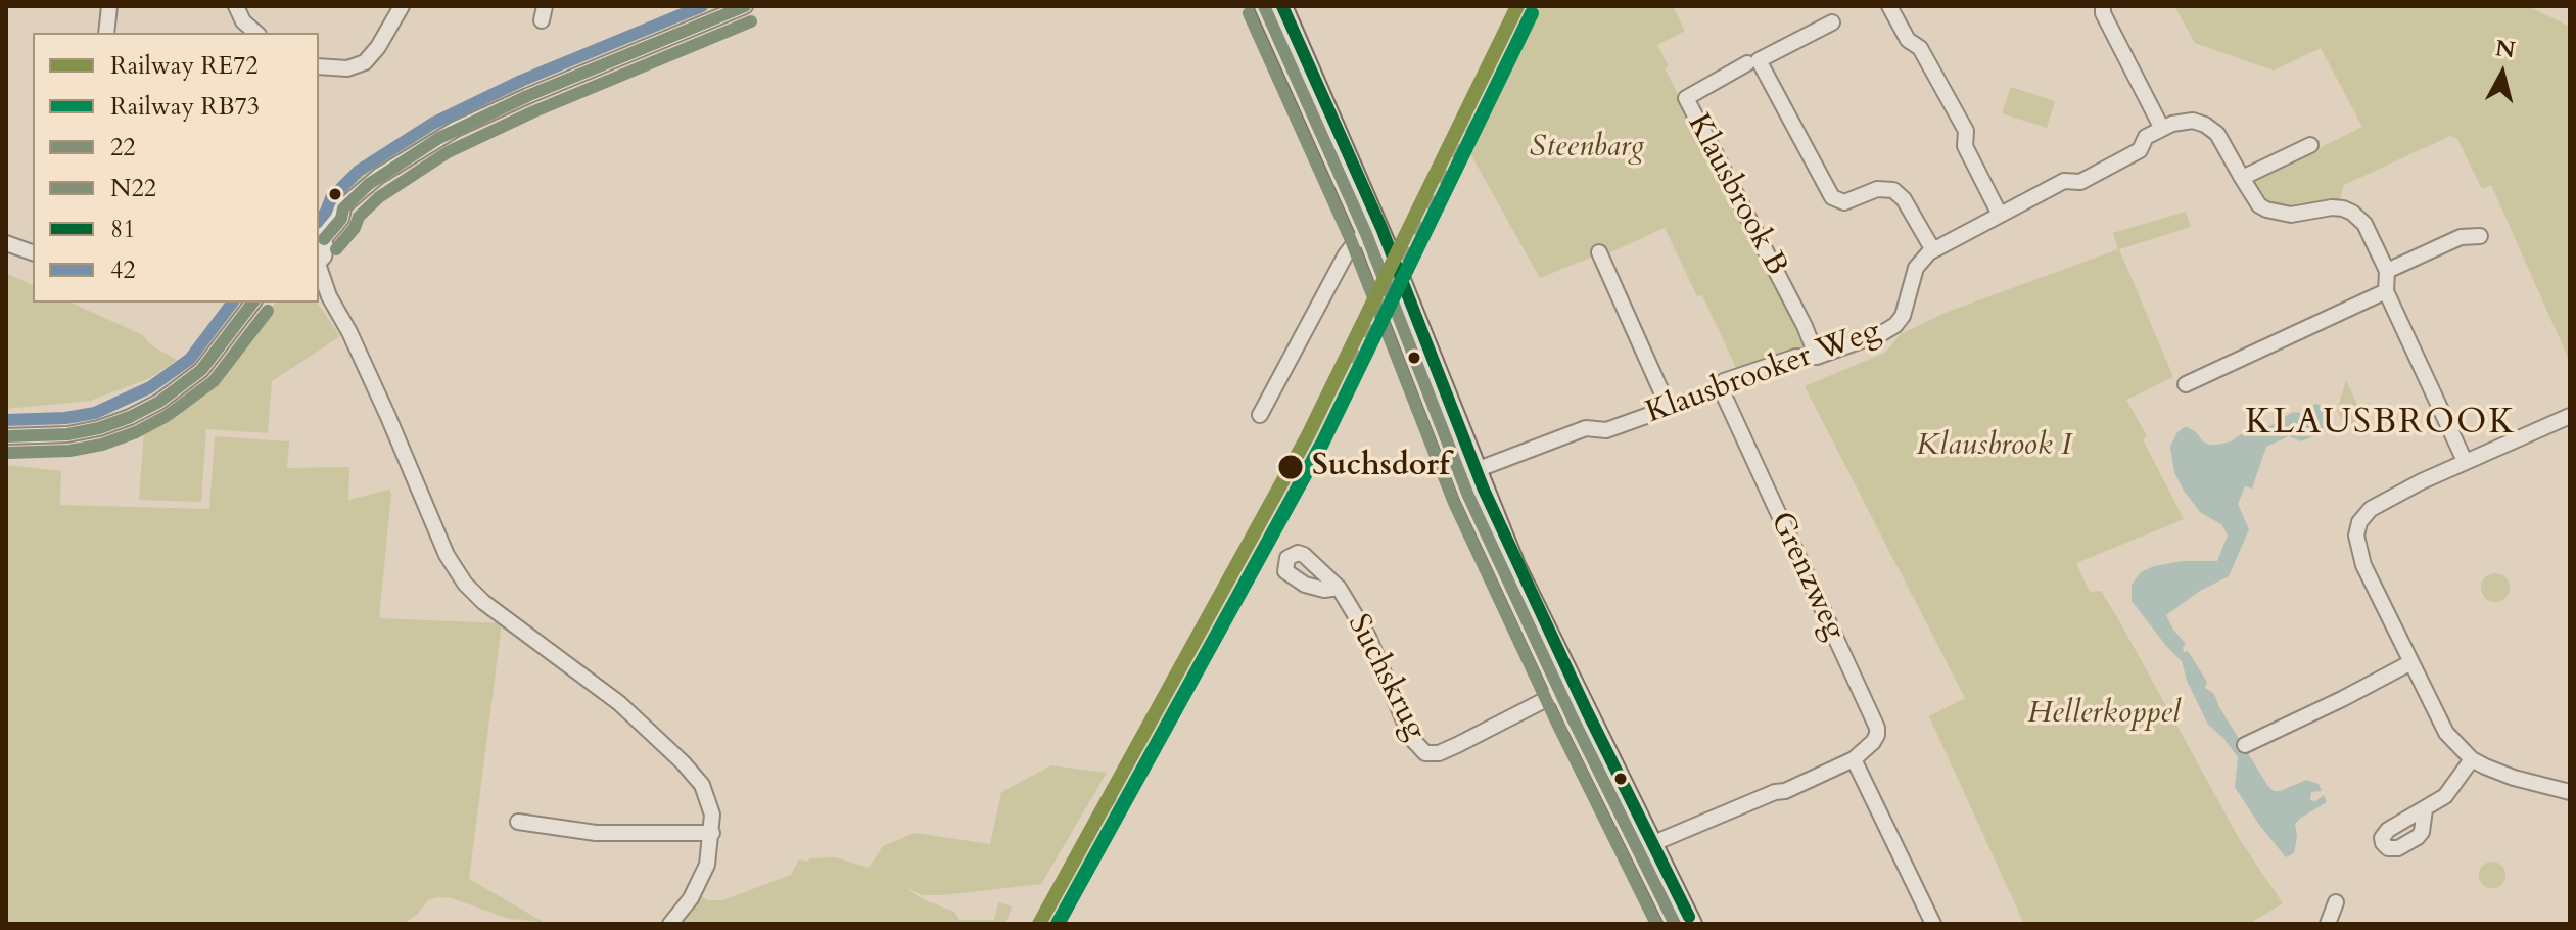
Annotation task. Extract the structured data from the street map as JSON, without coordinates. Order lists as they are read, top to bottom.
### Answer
{
  "streets": {
    "street": [
      "Klausbrook B",
      "Klausbrooker Weg",
      "Grenzweg",
      "Suchskrug"
    ]
  },
  "crossings": [
    ["Klausbrook B", "Klausbrooker Weg"],
    ["Klausbrooker Weg", "Grenzweg"]
  ],
  "districts": ["KLAUSBROOK"],
  "parks": ["Steenbarg", "Klausbrook I", "Hellerkoppel"],
  "places": ["Suchsdorf"],
  "lines": [
    "rail line RE72",
    "transit line 22",
    "transit line 81",
    "transit line 42",
    "rail line RB73",
    "transit line N22"
  ],
  "legend": [
    "Railway RE72",
    "Railway RB73",
    "22",
    "N22",
    "81",
    "42"
  ],
  "north": "top"
}
